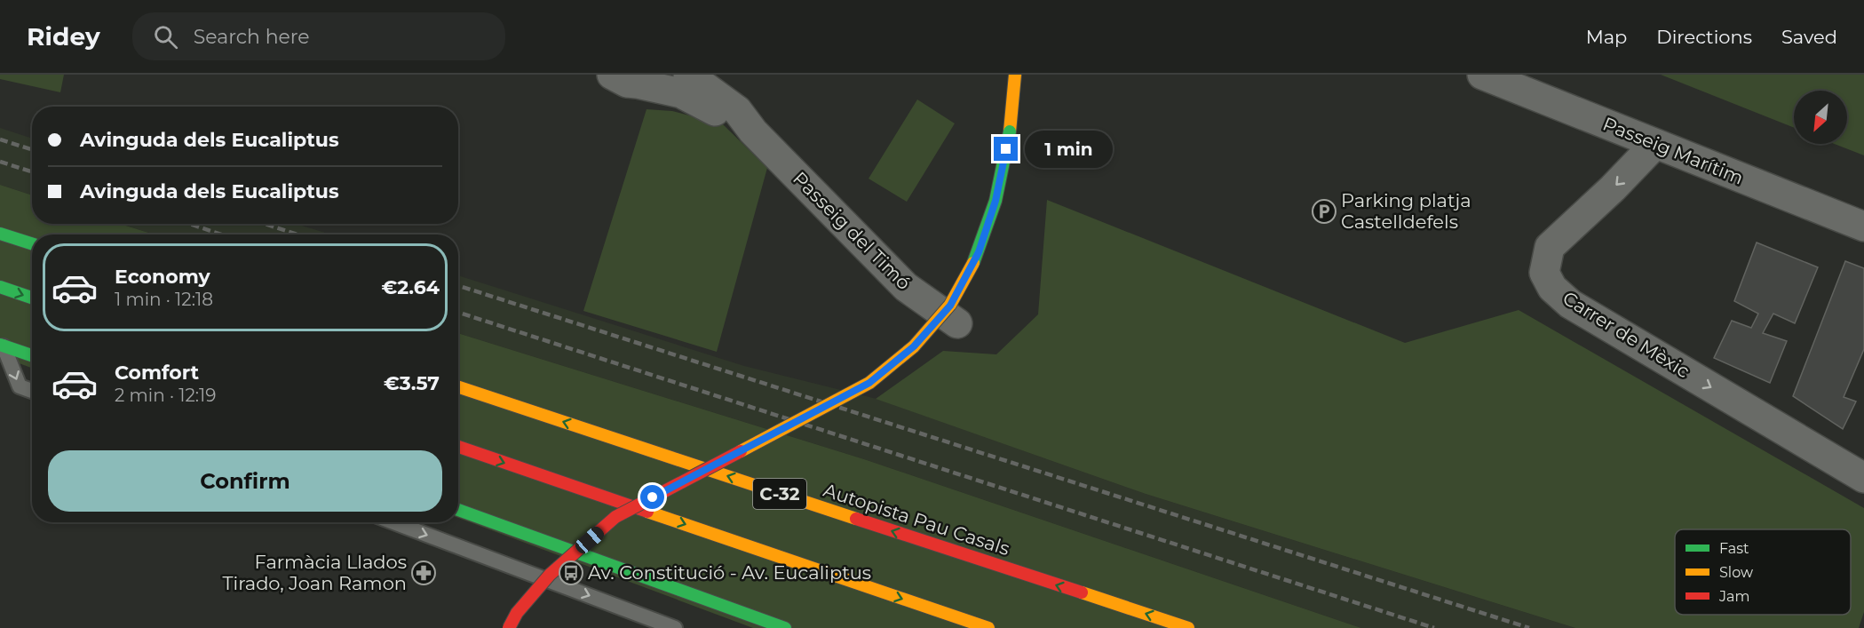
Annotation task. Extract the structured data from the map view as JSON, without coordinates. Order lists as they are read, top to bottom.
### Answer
{
  "streets": {
    "main road": ["C-32", "Autopista Pau Casals"],
    "street": ["Passeig Marítim", "Passeig del Timó", "Carrer de Mèxic"]
  },
  "crossings": [
    ["Passeig Marítim", "Carrer de Mèxic"]
  ],
  "places": {
    "parking": ["Parking platja Castelldefels"],
    "pharmacy": ["Farmàcia Llados Tirado, Joan Ramon"],
    "bus stop": ["Av. Constitució - Av. Eucaliptus"]
  },
  "legend": ["Fast", "Slow", "Jam"],
  "north": "bottom left",
  "page": {
    "header": "Ridey",
    "search": "Search here",
    "nav": ["Map", "Directions", "Saved"],
    "banner": ["Avinguda dels Eucaliptus", "Avinguda dels Eucaliptus"],
    "bubble": "1 min",
    "list": [
      {
        "name": "Economy",
        "note": "1 min · 12:18",
        "value": "€2.64"
      },
      {
        "name": "Comfort",
        "note": "2 min · 12:19",
        "value": "€3.57"
      }
    ],
    "buttons": "Confirm"
  }
}
